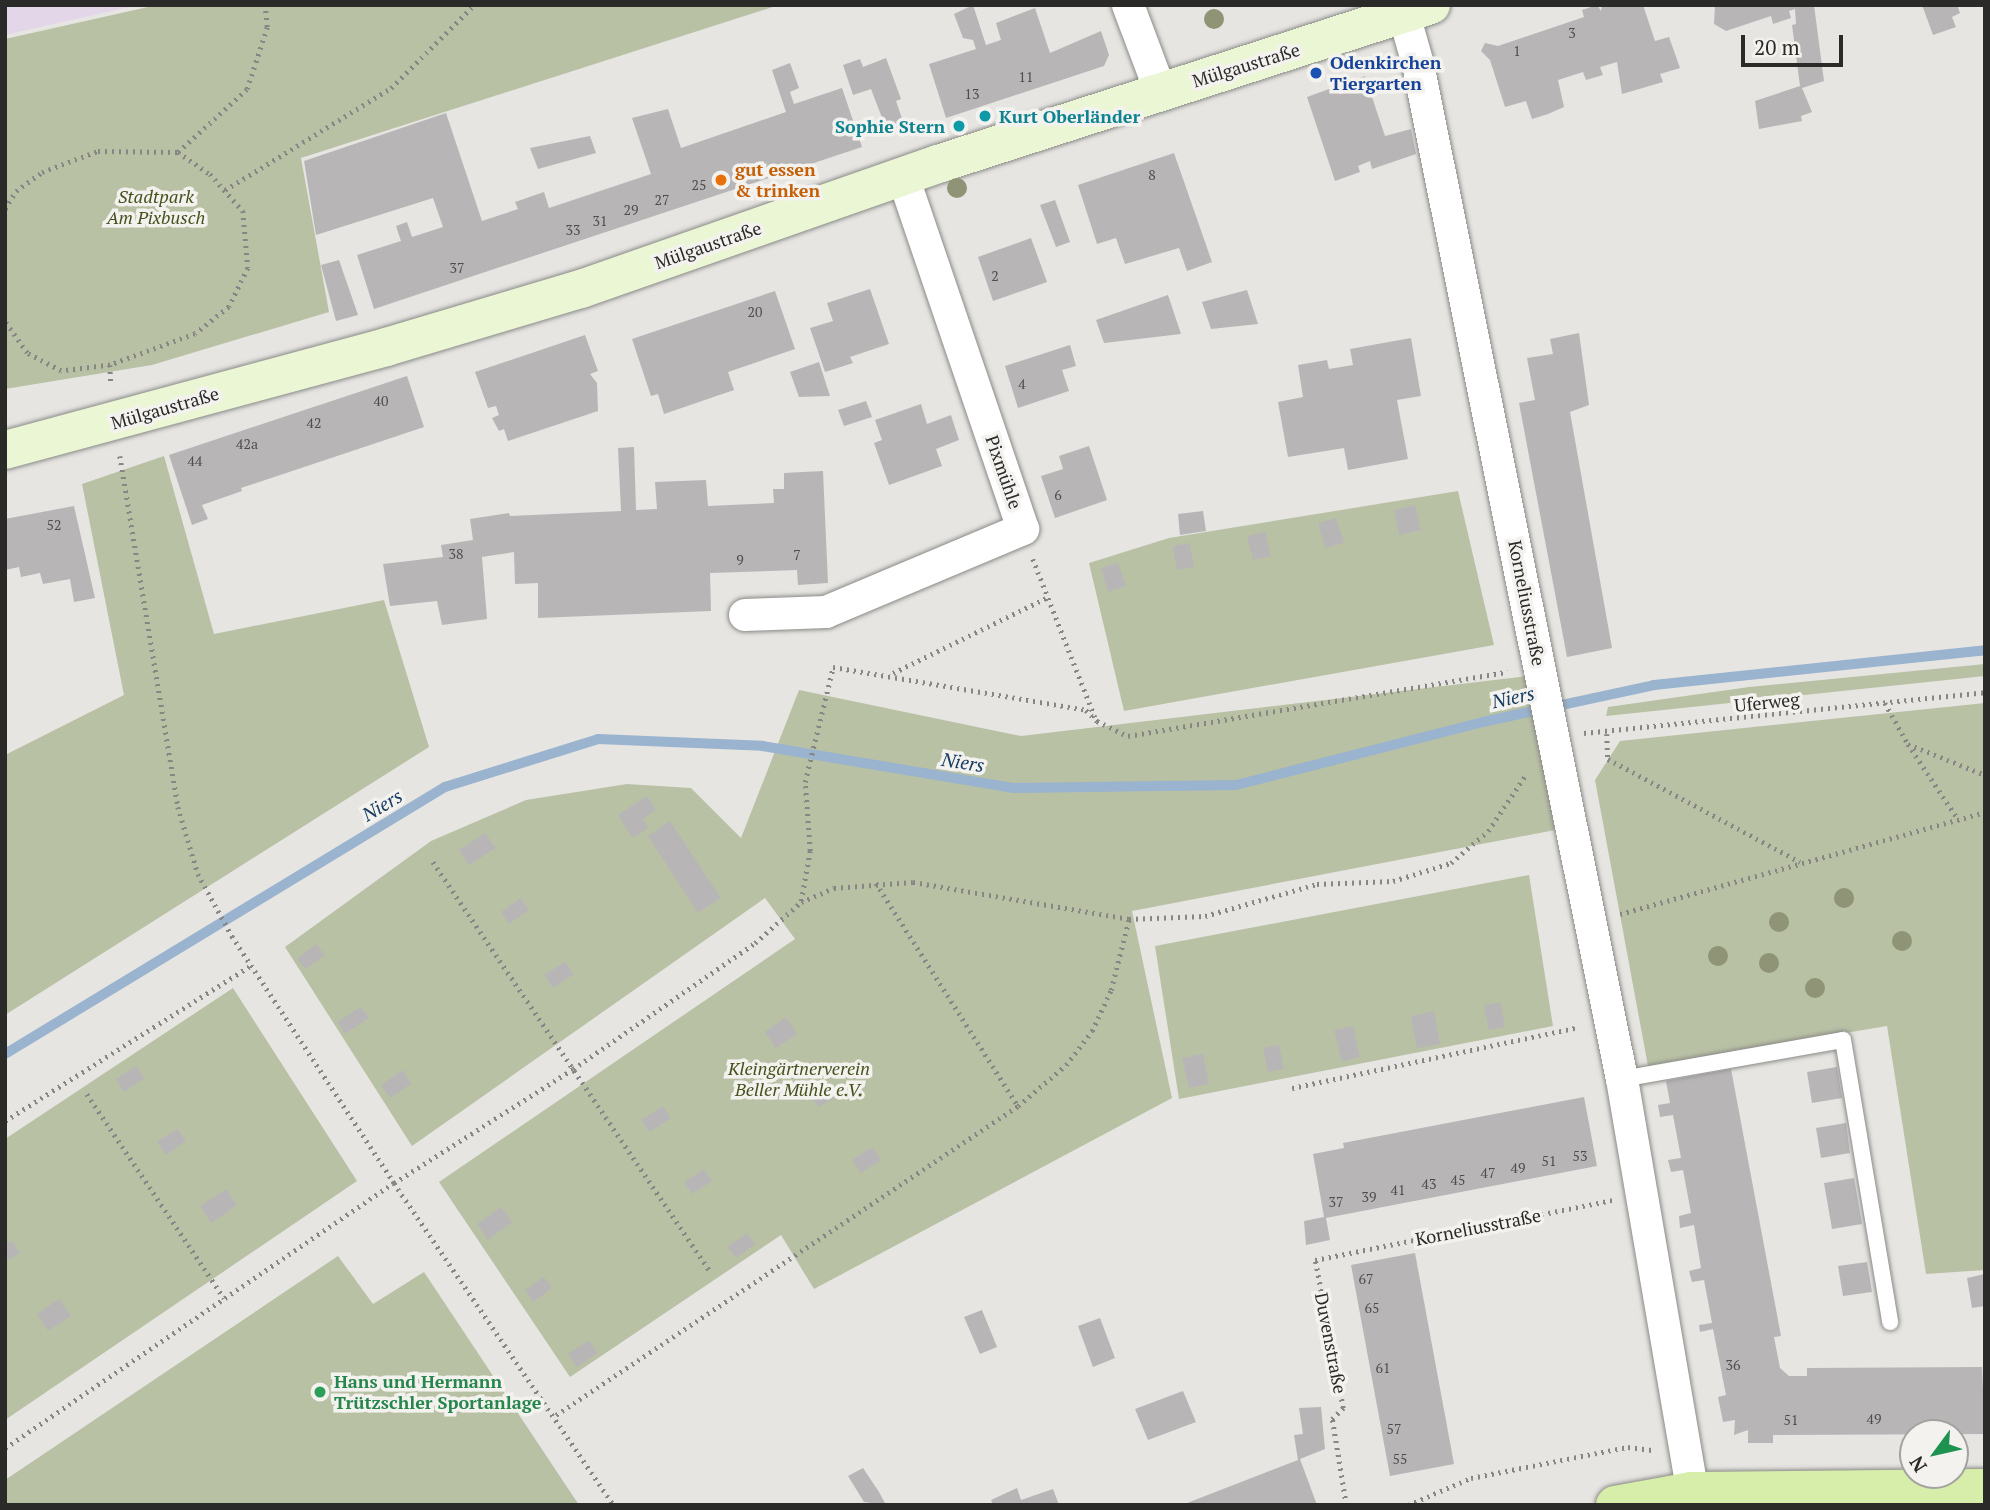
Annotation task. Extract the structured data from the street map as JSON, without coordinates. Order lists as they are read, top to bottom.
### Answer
{
  "streets": {
    "street": ["Mülgaustraße", "Pixmühle", "Korneliusstraße"],
    "path": ["Uferweg", "Duvenstraße"]
  },
  "crossings": [
    ["Mülgaustraße", "Pixmühle"],
    ["Mülgaustraße", "Korneliusstraße"],
    ["Korneliusstraße", "Uferweg"],
    ["Korneliusstraße", "Duvenstraße"]
  ],
  "water": ["Niers"],
  "parks": ["Stadtpark Am Pixbusch", "Kleingärtnerverein Beller Mühle e.V."],
  "places": [
    "Odenkirchen Tiergarten",
    "Kurt Oberländer",
    "Sophie Stern",
    "gut essen & trinken",
    "Hans und Hermann Trützschler Sportanlage"
  ],
  "house_numbers": [
    "3",
    "1",
    "11",
    "13",
    "8",
    "25",
    "27",
    "29",
    "31",
    "33",
    "37",
    "2",
    "20",
    "4",
    "40",
    "42",
    "42a",
    "44",
    "6",
    "52",
    "38",
    "7",
    "9",
    "53",
    "51",
    "49",
    "47",
    "45",
    "43",
    "41",
    "39",
    "37",
    "67",
    "65",
    "36",
    "61",
    "49",
    "51",
    "57",
    "55"
  ],
  "scale_bar": "20 m",
  "north": "bottom left"
}
